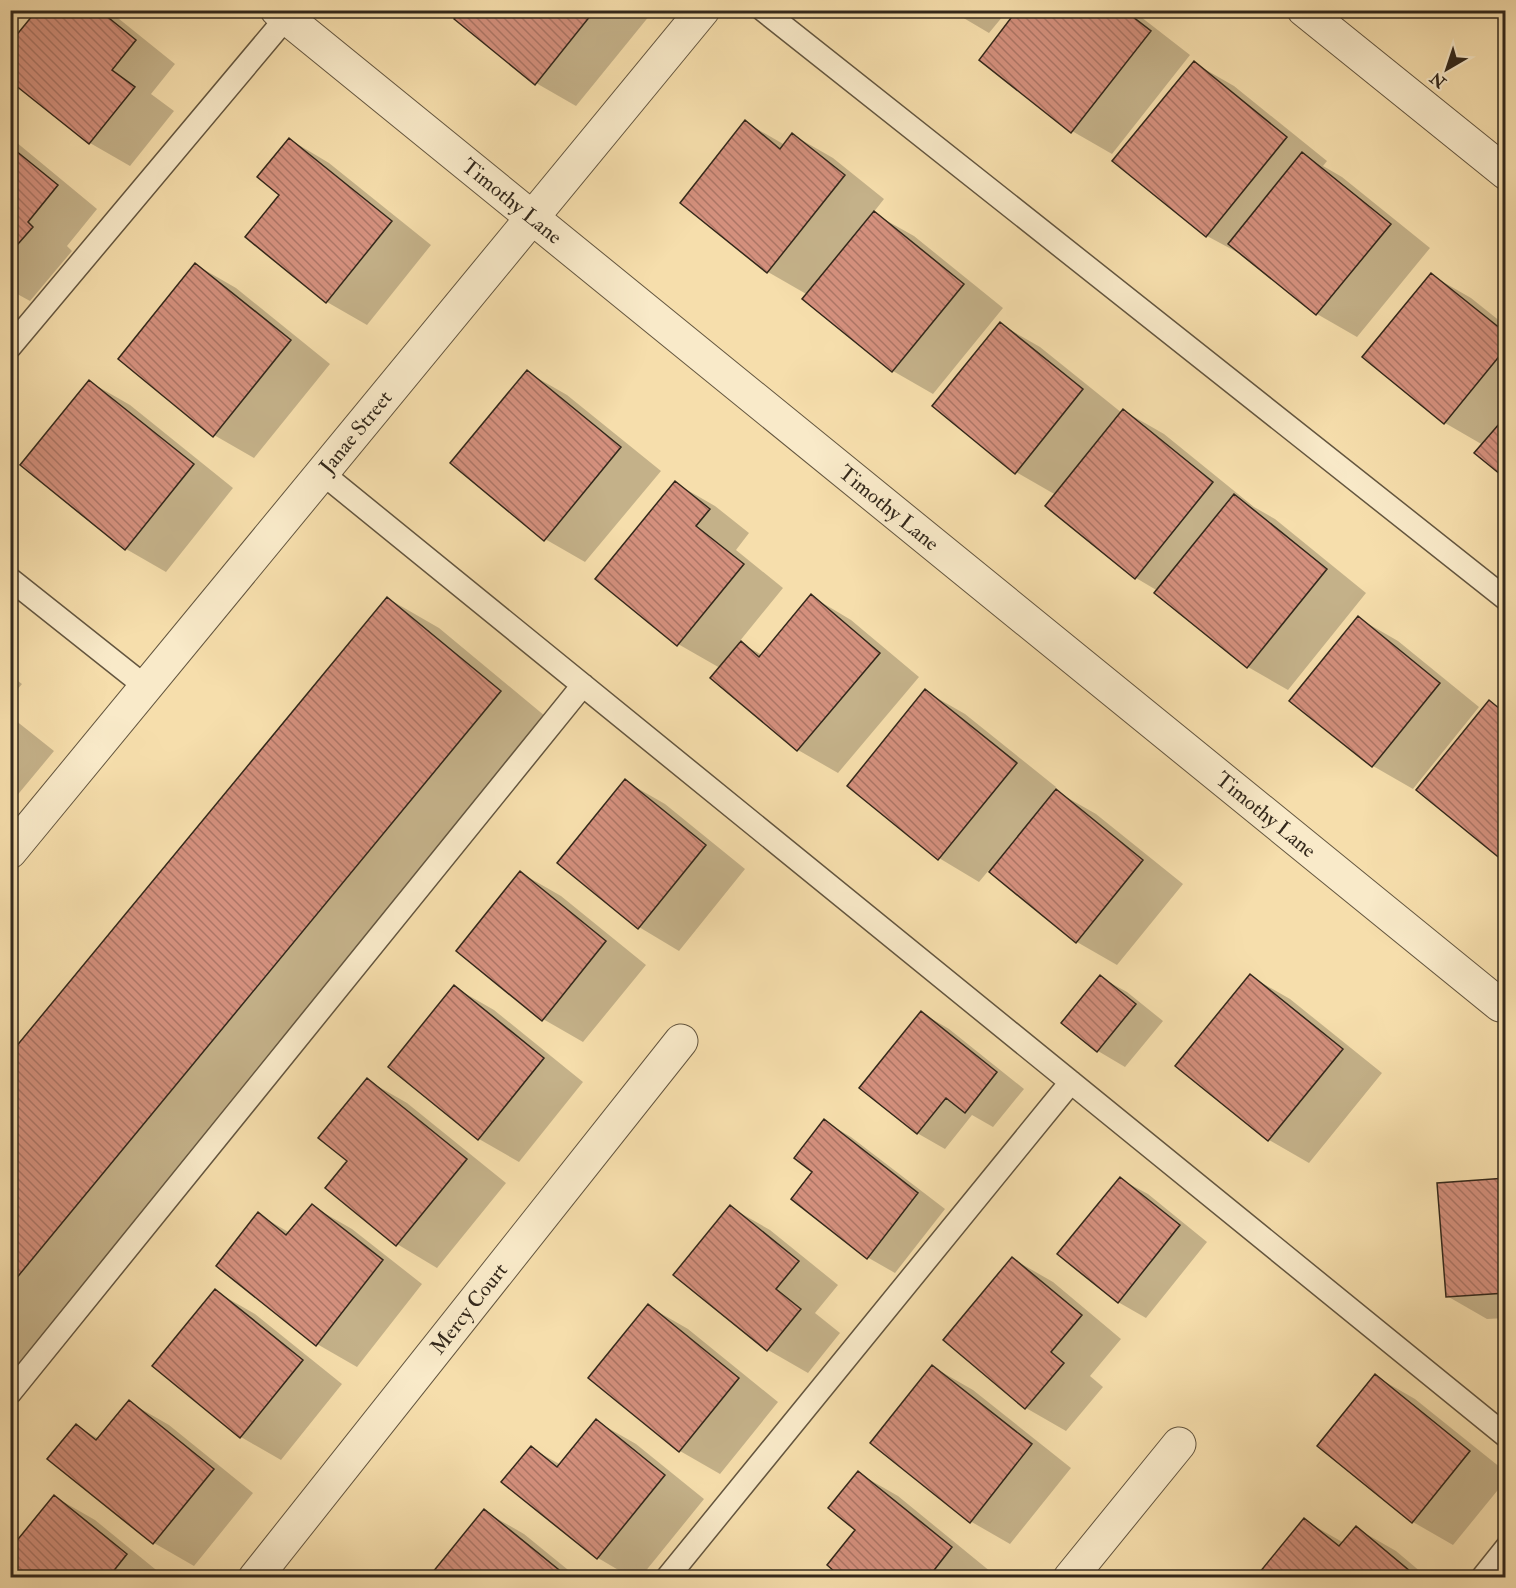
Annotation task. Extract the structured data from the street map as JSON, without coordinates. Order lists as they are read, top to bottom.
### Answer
{
  "streets": {
    "street": ["Timothy Lane", "Janae Street", "Mercy Court"]
  },
  "crossings": [
    ["Timothy Lane", "Janae Street"]
  ],
  "north": "bottom left"
}
